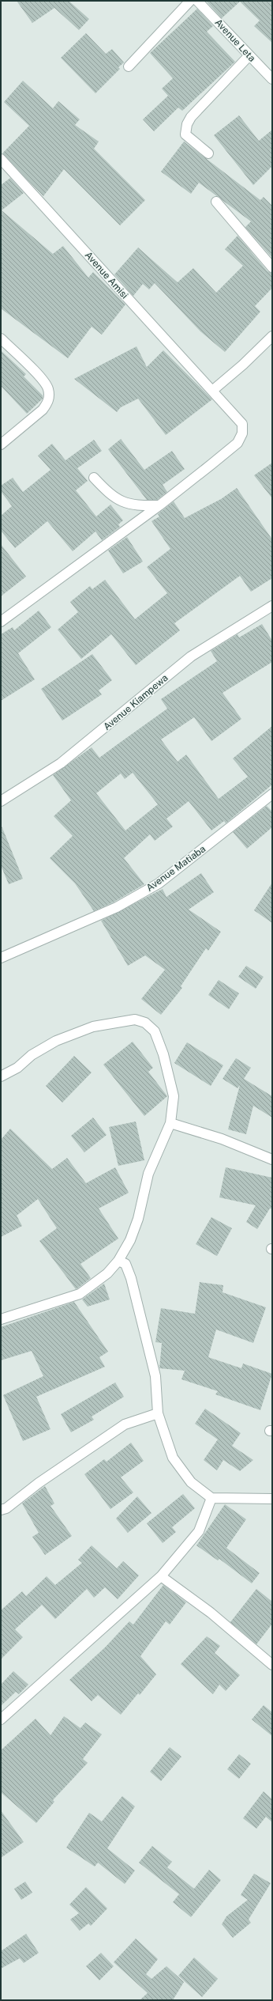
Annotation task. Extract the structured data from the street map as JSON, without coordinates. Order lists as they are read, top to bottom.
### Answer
{
  "streets": {
    "street": [
      "Avenue Leta",
      "Avenue Amisi",
      "Avenue Kiampewa",
      "Avenue Matiaba"
    ]
  }
}
